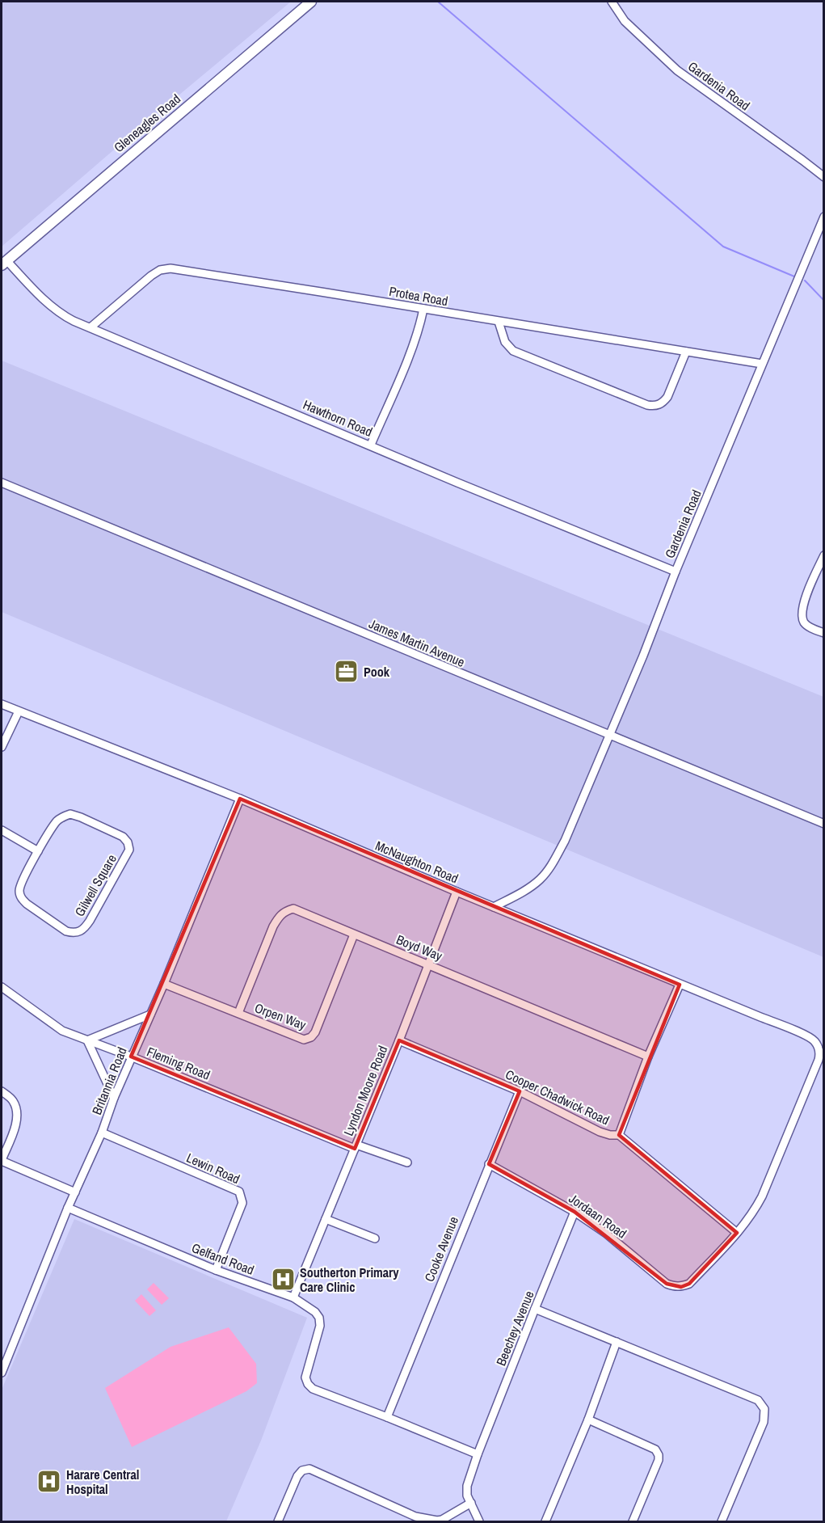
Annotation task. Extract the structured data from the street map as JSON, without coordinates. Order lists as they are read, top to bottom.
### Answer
{
  "streets": {
    "street": [
      "Gardenia Road",
      "Gleneagles Road",
      "Protea Road",
      "Hawthorn Road",
      "James Martin Avenue",
      "McNaughton Road",
      "Gilwell Square",
      "Boyd Way",
      "Orpen Way",
      "Fleming Road",
      "Britannia Road",
      "Lyndon Moore Road",
      "Cooper Chadwick Road",
      "Lewin Road",
      "Jordaan Road",
      "Cooke Avenue",
      "Gelfand Road",
      "Beechey Avenue"
    ]
  },
  "crossings": [
    ["Gardenia Road", "Protea Road"],
    ["Gardenia Road", "Hawthorn Road"],
    ["Gardenia Road", "James Martin Avenue"],
    ["Gardenia Road", "McNaughton Road"],
    ["Gleneagles Road", "Hawthorn Road"],
    ["Protea Road", "Hawthorn Road"],
    ["McNaughton Road", "Britannia Road"],
    ["McNaughton Road", "Lyndon Moore Road"],
    ["McNaughton Road", "Cooper Chadwick Road"],
    ["McNaughton Road", "Jordaan Road"],
    ["Boyd Way", "Orpen Way"],
    ["Boyd Way", "Lyndon Moore Road"],
    ["Orpen Way", "Britannia Road"],
    ["Fleming Road", "Britannia Road"],
    ["Fleming Road", "Lyndon Moore Road"],
    ["Britannia Road", "Lewin Road"],
    ["Britannia Road", "Gelfand Road"],
    ["Lyndon Moore Road", "Cooper Chadwick Road"],
    ["Lyndon Moore Road", "Gelfand Road"],
    ["Cooper Chadwick Road", "Jordaan Road"],
    ["Cooper Chadwick Road", "Cooke Avenue"],
    ["Lewin Road", "Gelfand Road"],
    ["Jordaan Road", "Cooke Avenue"],
    ["Jordaan Road", "Beechey Avenue"],
    ["Cooke Avenue", "Gelfand Road"],
    ["Gelfand Road", "Beechey Avenue"]
  ],
  "places": {
    "office": ["Pook"],
    "hospital": ["Southerton Primary Care Clinic", "Harare Central Hospital"]
  }
}
